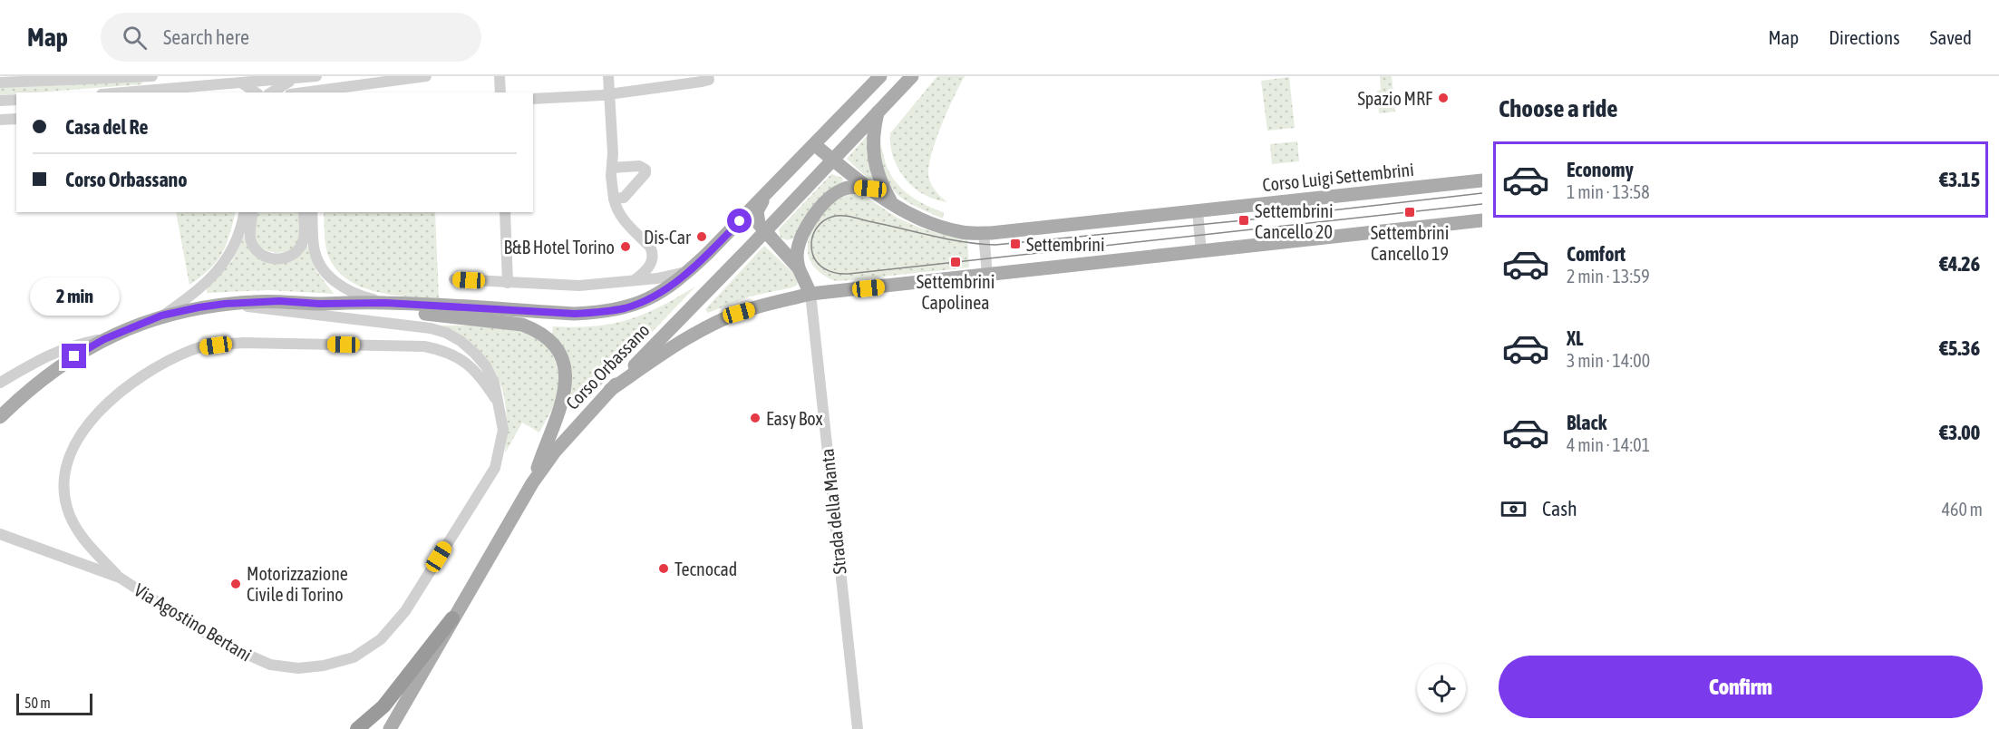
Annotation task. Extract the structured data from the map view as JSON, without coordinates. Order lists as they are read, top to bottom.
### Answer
{
  "streets": {
    "main road": ["Corso Luigi Settembrini", "Corso Orbassano"],
    "street": ["Strada della Manta", "Via Agostino Bertani"]
  },
  "crossings": [
    ["Corso Luigi Settembrini", "Corso Orbassano"],
    ["Corso Orbassano", "Via Agostino Bertani"]
  ],
  "places": {
    "other": [
      "Spazio MRF",
      "Dis-Car",
      "B&B Hotel Torino",
      "Easy Box",
      "Tecnocad",
      "Motorizzazione Civile di Torino"
    ],
    "transit": [
      "Settembrini Cancello 19",
      "Settembrini Cancello 20",
      "Settembrini",
      "Settembrini Capolinea"
    ]
  },
  "scale_bar": "50 m",
  "page": {
    "header": "Map",
    "search": "Search here",
    "nav": ["Map", "Directions", "Saved"],
    "heading": "Choose a ride",
    "banner": ["Casa del Re", "Corso Orbassano"],
    "list": [
      {
        "name": "Economy",
        "note": "1 min · 13:58",
        "value": "€3.15"
      },
      {
        "name": "Comfort",
        "note": "2 min · 13:59",
        "value": "€4.26"
      },
      {
        "name": "XL",
        "note": "3 min · 14:00",
        "value": "€5.36"
      },
      {
        "name": "Black",
        "note": "4 min · 14:01",
        "value": "€3.00"
      }
    ],
    "bubble": "2 min",
    "pay": ["Cash", "460 m"],
    "buttons": "Confirm",
    "scale": "50 m"
  }
}
